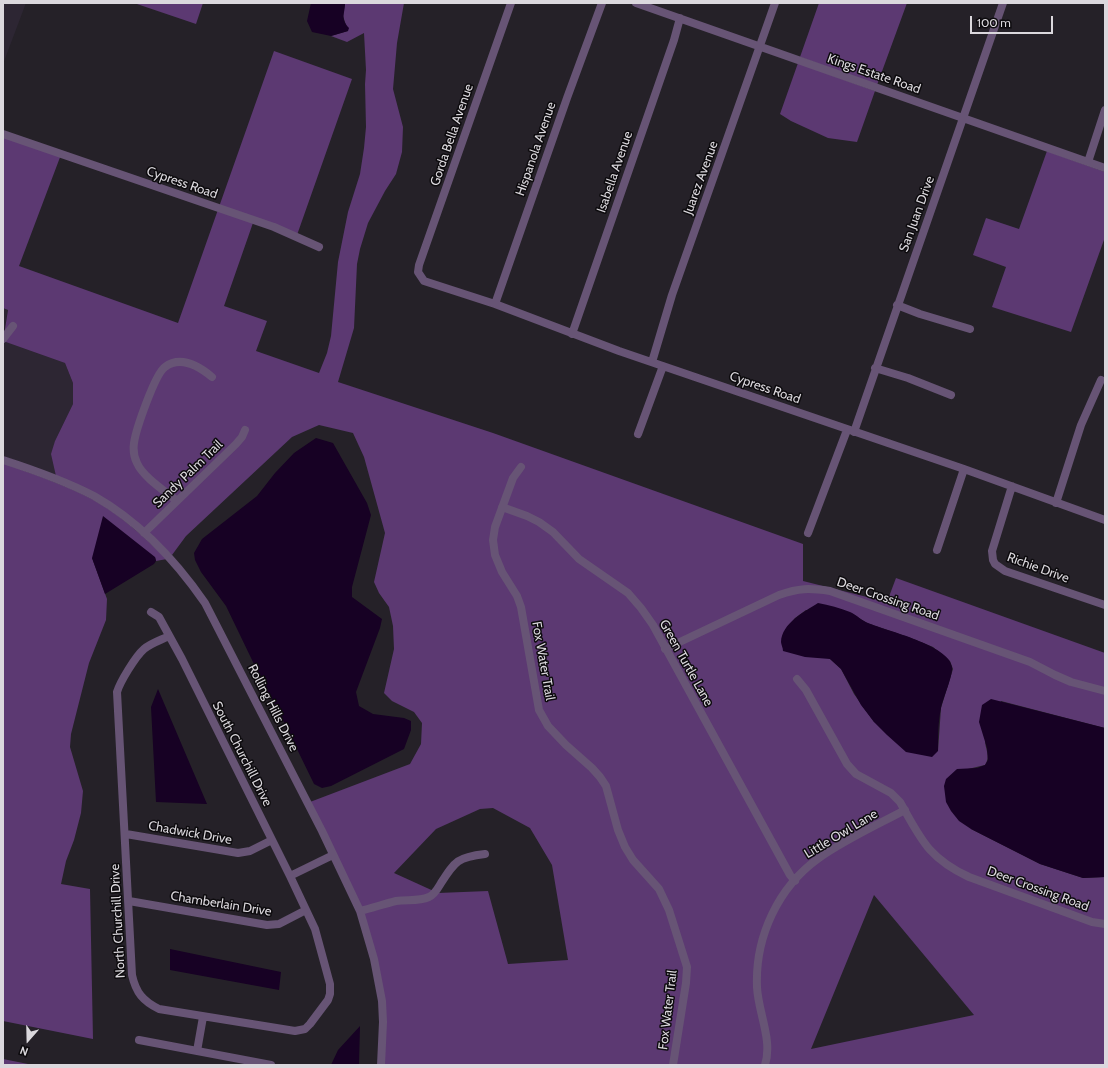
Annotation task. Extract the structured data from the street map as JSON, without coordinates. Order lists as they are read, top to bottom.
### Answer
{
  "streets": {
    "street": [
      "Kings Estate Road",
      "Gorda Bella Avenue",
      "Hispanola Avenue",
      "Isabella Avenue",
      "Juarez Avenue",
      "Cypress Road",
      "San Juan Drive",
      "Sandy Palm Trail",
      "Richie Drive",
      "Deer Crossing Road",
      "Fox Water Trail",
      "Green Turtle Lane",
      "Rolling Hills Drive",
      "South Churchill Drive",
      "Chadwick Drive",
      "Little Owl Lane",
      "Chamberlain Drive",
      "North Churchill Drive"
    ]
  },
  "crossings": [
    ["Kings Estate Road", "Isabella Avenue"],
    ["Kings Estate Road", "Juarez Avenue"],
    ["Kings Estate Road", "San Juan Drive"],
    ["Gorda Bella Avenue", "Cypress Road"],
    ["Hispanola Avenue", "Cypress Road"],
    ["Isabella Avenue", "Cypress Road"],
    ["Juarez Avenue", "Cypress Road"],
    ["Cypress Road", "San Juan Drive"],
    ["Cypress Road", "Richie Drive"],
    ["Sandy Palm Trail", "Rolling Hills Drive"],
    ["Deer Crossing Road", "Green Turtle Lane"],
    ["Deer Crossing Road", "Little Owl Lane"],
    ["Fox Water Trail", "Green Turtle Lane"],
    ["Green Turtle Lane", "Little Owl Lane"],
    ["South Churchill Drive", "Chadwick Drive"],
    ["South Churchill Drive", "Chamberlain Drive"],
    ["South Churchill Drive", "North Churchill Drive"],
    ["Chadwick Drive", "North Churchill Drive"],
    ["Chamberlain Drive", "North Churchill Drive"]
  ],
  "scale_bar": "100 m",
  "north": "bottom"
}
